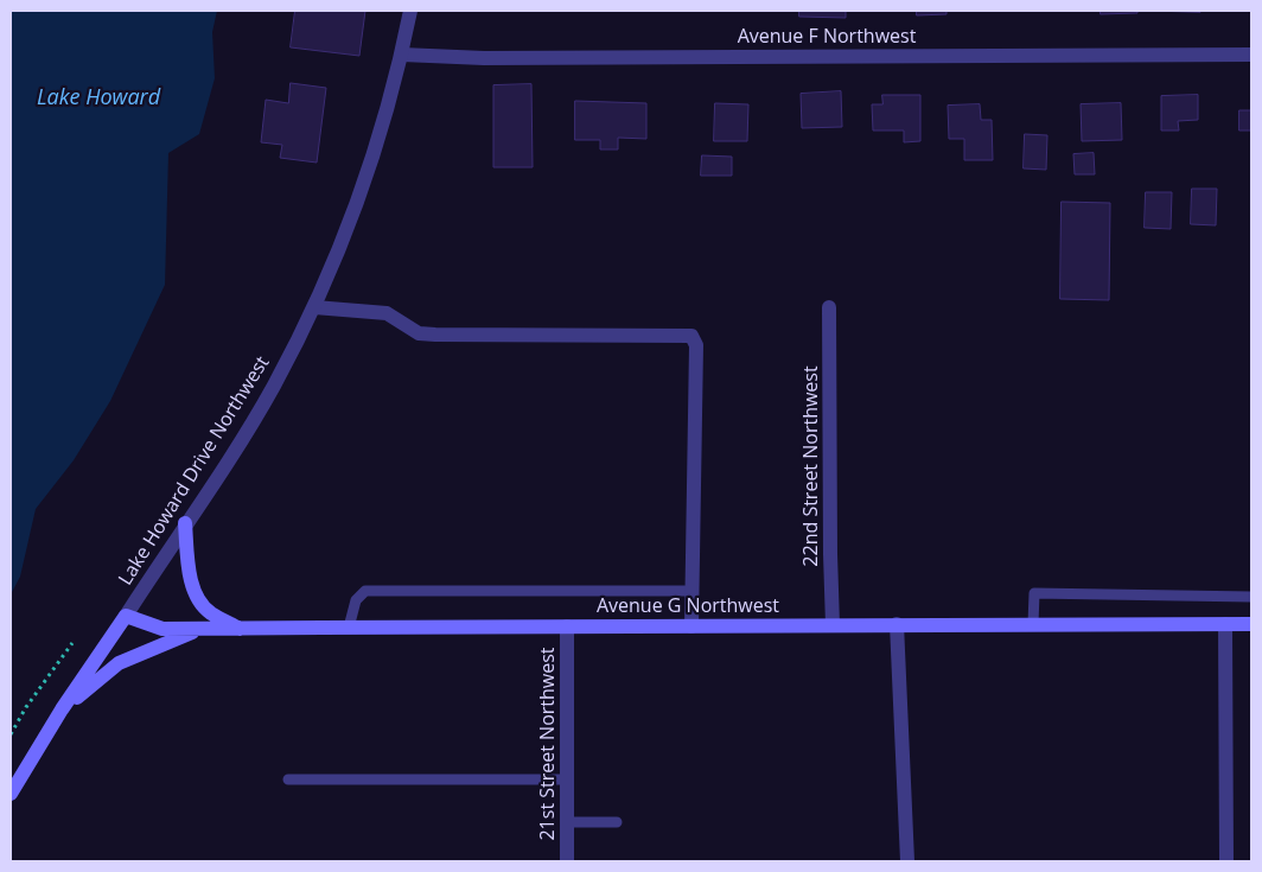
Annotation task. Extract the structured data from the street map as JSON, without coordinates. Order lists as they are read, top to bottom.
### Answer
{
  "streets": {
    "main road": ["Avenue G Northwest"],
    "street": [
      "Avenue F Northwest",
      "22nd Street Northwest",
      "Lake Howard Drive Northwest",
      "21st Street Northwest"
    ]
  },
  "crossings": [
    ["Avenue F Northwest", "Lake Howard Drive Northwest"],
    ["22nd Street Northwest", "Avenue G Northwest"],
    ["Lake Howard Drive Northwest", "Avenue G Northwest"],
    ["Avenue G Northwest", "21st Street Northwest"]
  ],
  "water": ["Lake Howard"]
}
